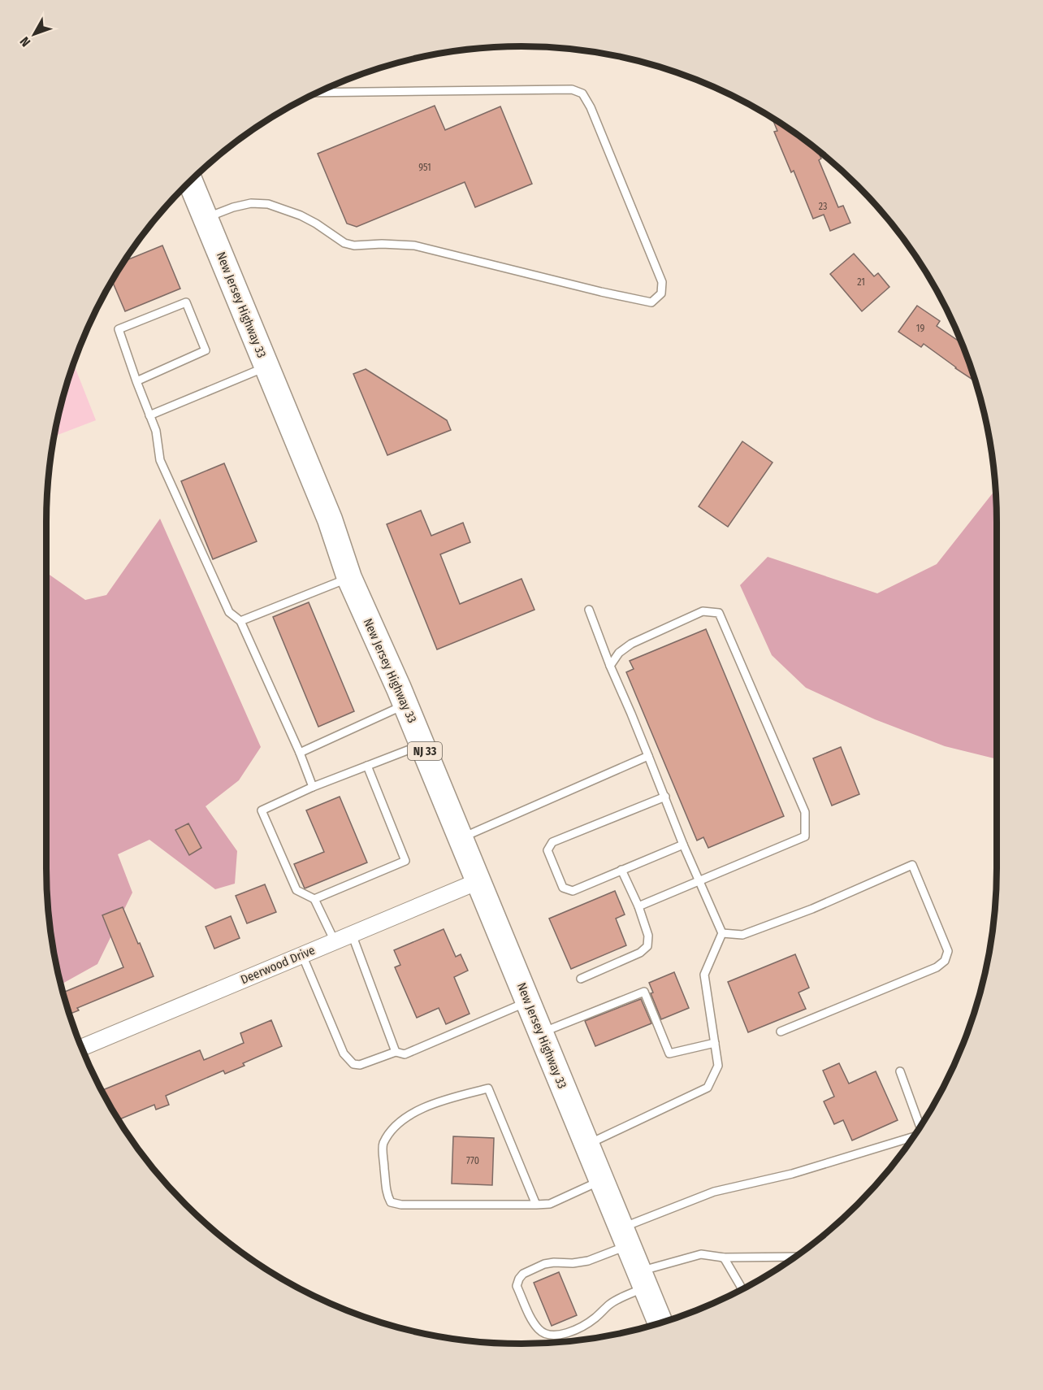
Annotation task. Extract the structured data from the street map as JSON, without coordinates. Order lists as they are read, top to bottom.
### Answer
{
  "streets": {
    "main road": ["New Jersey Highway 33", "NJ 33"],
    "street": ["Deerwood Drive"]
  },
  "crossings": [
    ["New Jersey Highway 33", "Deerwood Drive"]
  ],
  "house_numbers": [
    "951",
    "23",
    "21",
    "19",
    "770"
  ],
  "north": "bottom left"
}
